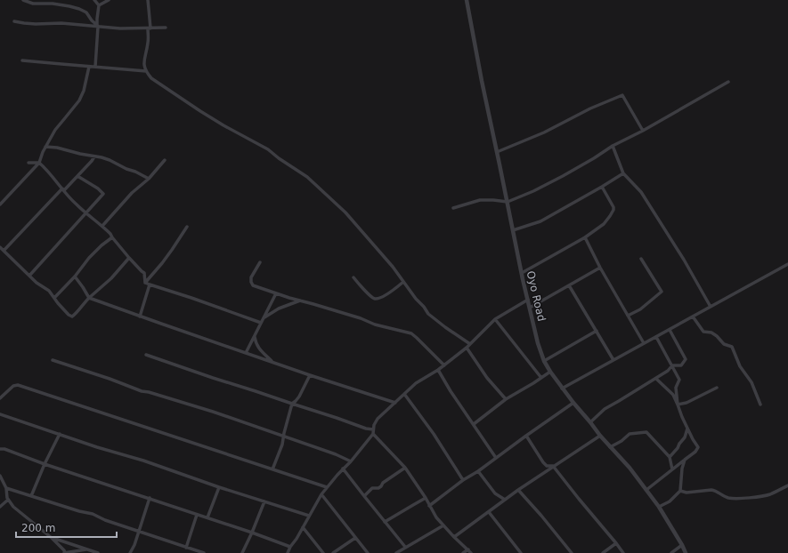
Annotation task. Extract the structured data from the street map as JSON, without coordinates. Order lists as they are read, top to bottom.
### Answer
{
  "streets": {
    "street": ["Oyo Road"]
  },
  "scale_bar": "200 m"
}
